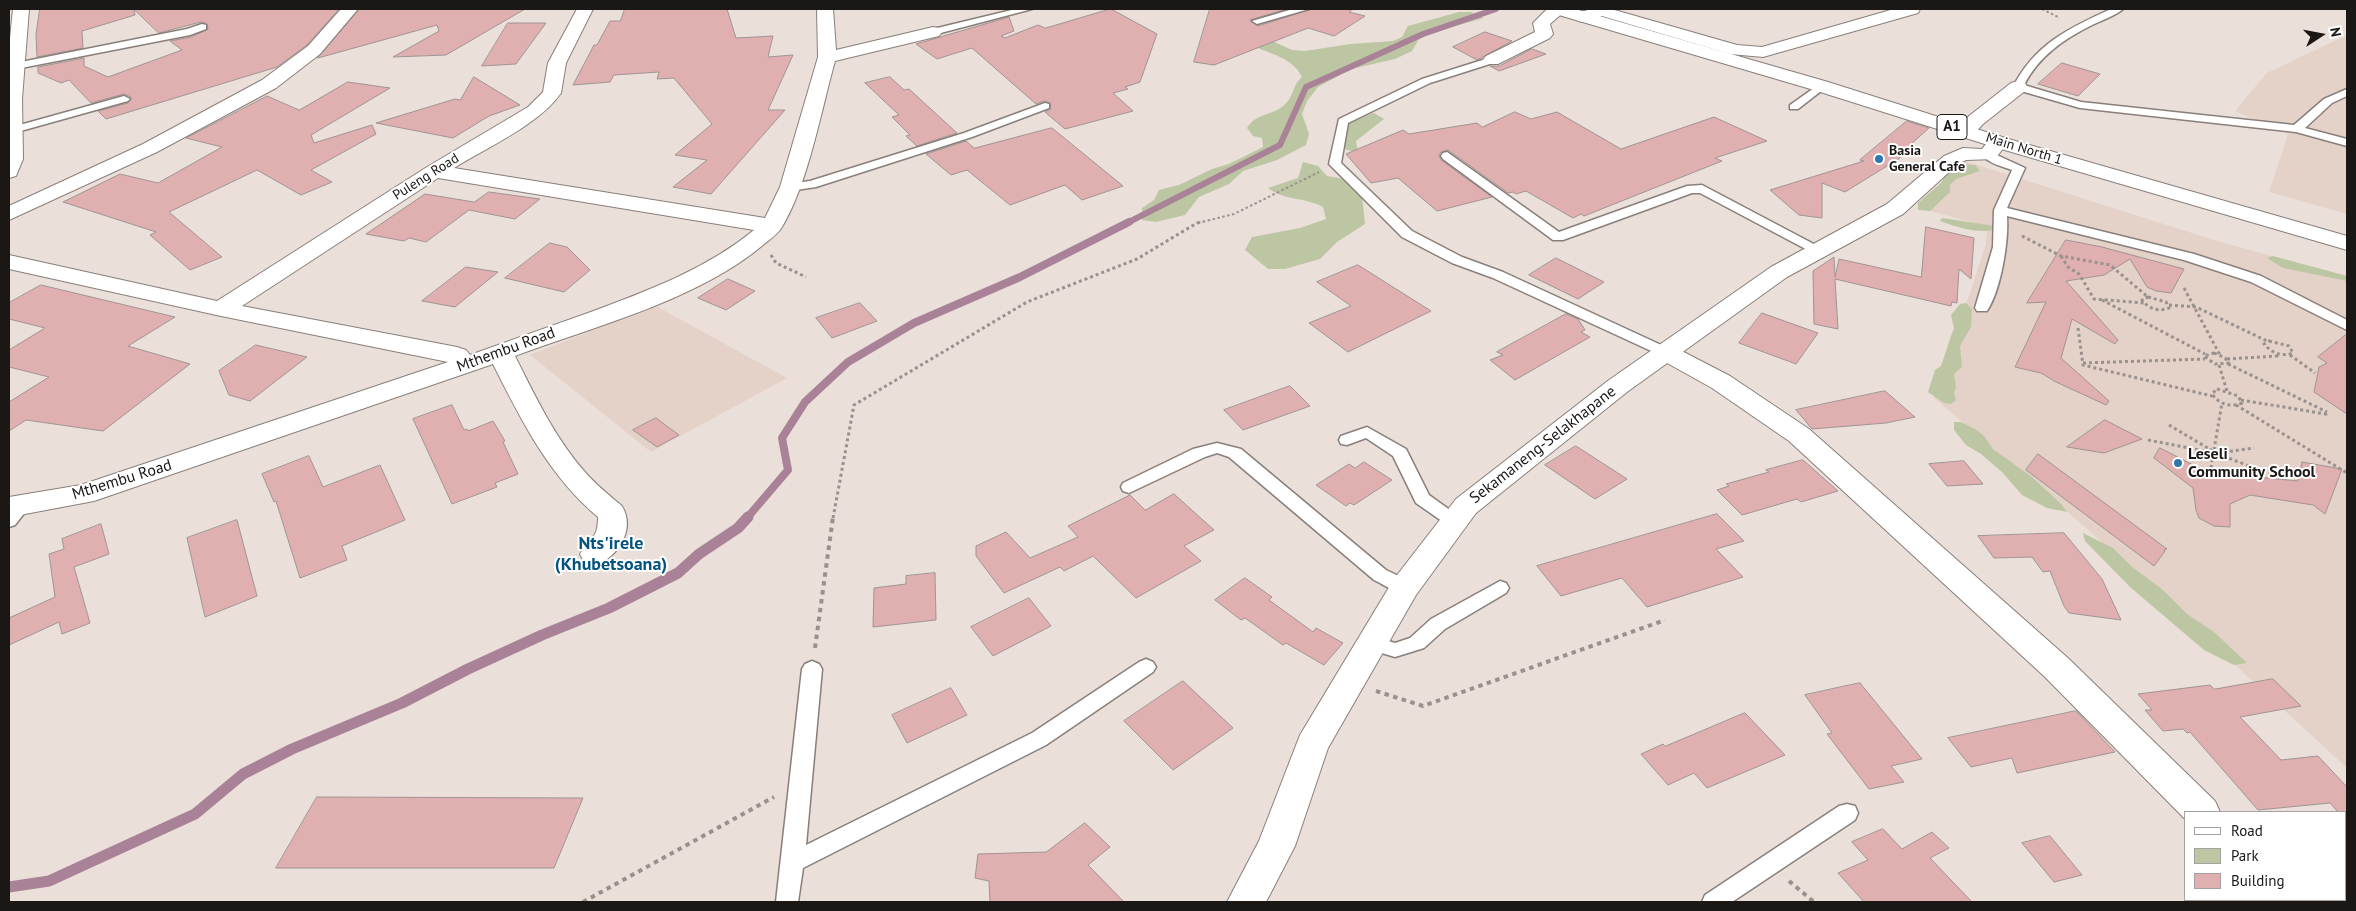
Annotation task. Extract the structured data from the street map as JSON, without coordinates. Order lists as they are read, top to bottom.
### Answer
{
  "streets": {
    "street": [
      "A1",
      "Main North 1",
      "Puleng Road",
      "Mthembu Road",
      "Sekamaneng-Selakhapane"
    ]
  },
  "crossings": [
    ["Main North 1", "Sekamaneng-Selakhapane"]
  ],
  "districts": ["Nts'irele (Khubetsoana)"],
  "places": ["Basia General Cafe", "Leseli Community School"],
  "legend": ["Road", "Park", "Building"],
  "north": "right"
}
